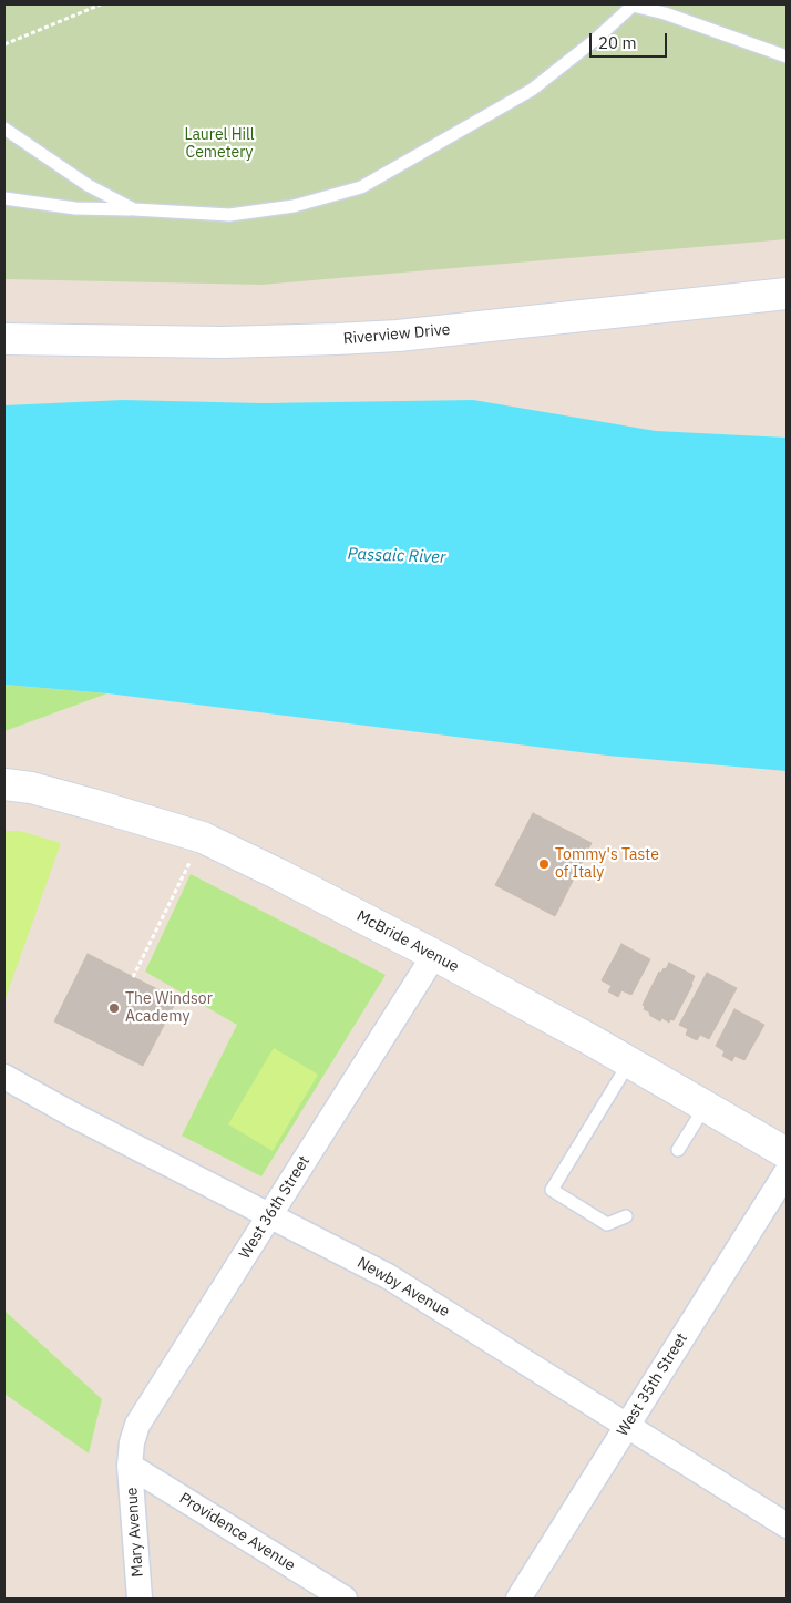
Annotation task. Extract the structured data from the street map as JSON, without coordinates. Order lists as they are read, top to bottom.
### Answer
{
  "streets": {
    "main road": ["Riverview Drive", "McBride Avenue"],
    "street": [
      "West 36th Street",
      "Newby Avenue",
      "West 35th Street",
      "Mary Avenue",
      "Providence Avenue"
    ]
  },
  "crossings": [
    ["McBride Avenue", "West 36th Street"],
    ["West 36th Street", "Newby Avenue"],
    ["West 36th Street", "Mary Avenue"],
    ["West 36th Street", "Providence Avenue"],
    ["Newby Avenue", "West 35th Street"],
    ["Mary Avenue", "Providence Avenue"]
  ],
  "water": ["Passaic River"],
  "parks": ["Laurel Hill Cemetery"],
  "places": ["Tommy's Taste of Italy", "The Windsor Academy"],
  "scale_bar": "20 m"
}
